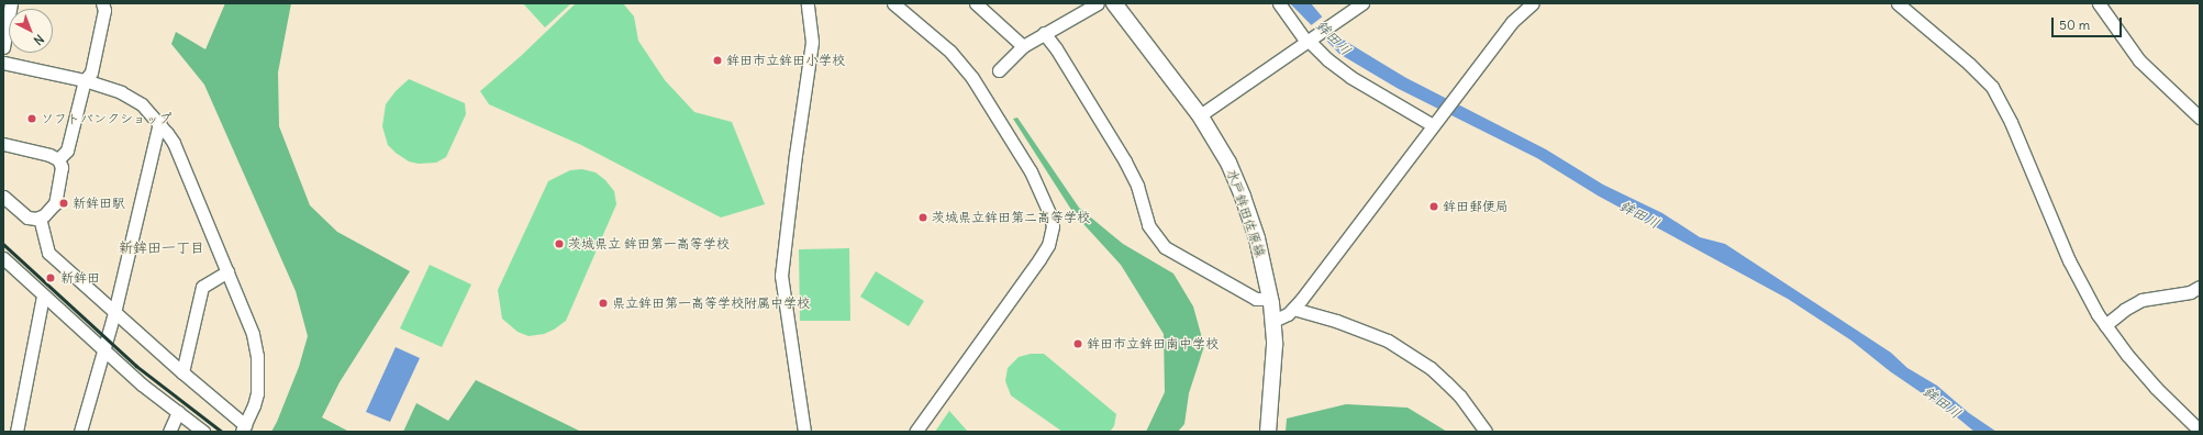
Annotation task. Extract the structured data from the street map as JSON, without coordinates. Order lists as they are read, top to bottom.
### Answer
{
  "streets": {
    "main road": ["水戸鉾田佐原線"]
  },
  "districts": ["新鉾田一丁目"],
  "water": ["鉾田川"],
  "places": [
    "鉾田市立鉾田小学校",
    "ソフトバンクショップ",
    "新鉾田駅",
    "鉾田郵便局",
    "茨城県立鉾田第二高等学校",
    "茨城県立 鉾田第一高等学校",
    "新鉾田",
    "県立鉾田第一高等学校附属中学校",
    "鉾田市立鉾田南中学校"
  ],
  "scale_bar": "50 m",
  "north": "bottom right"
}
